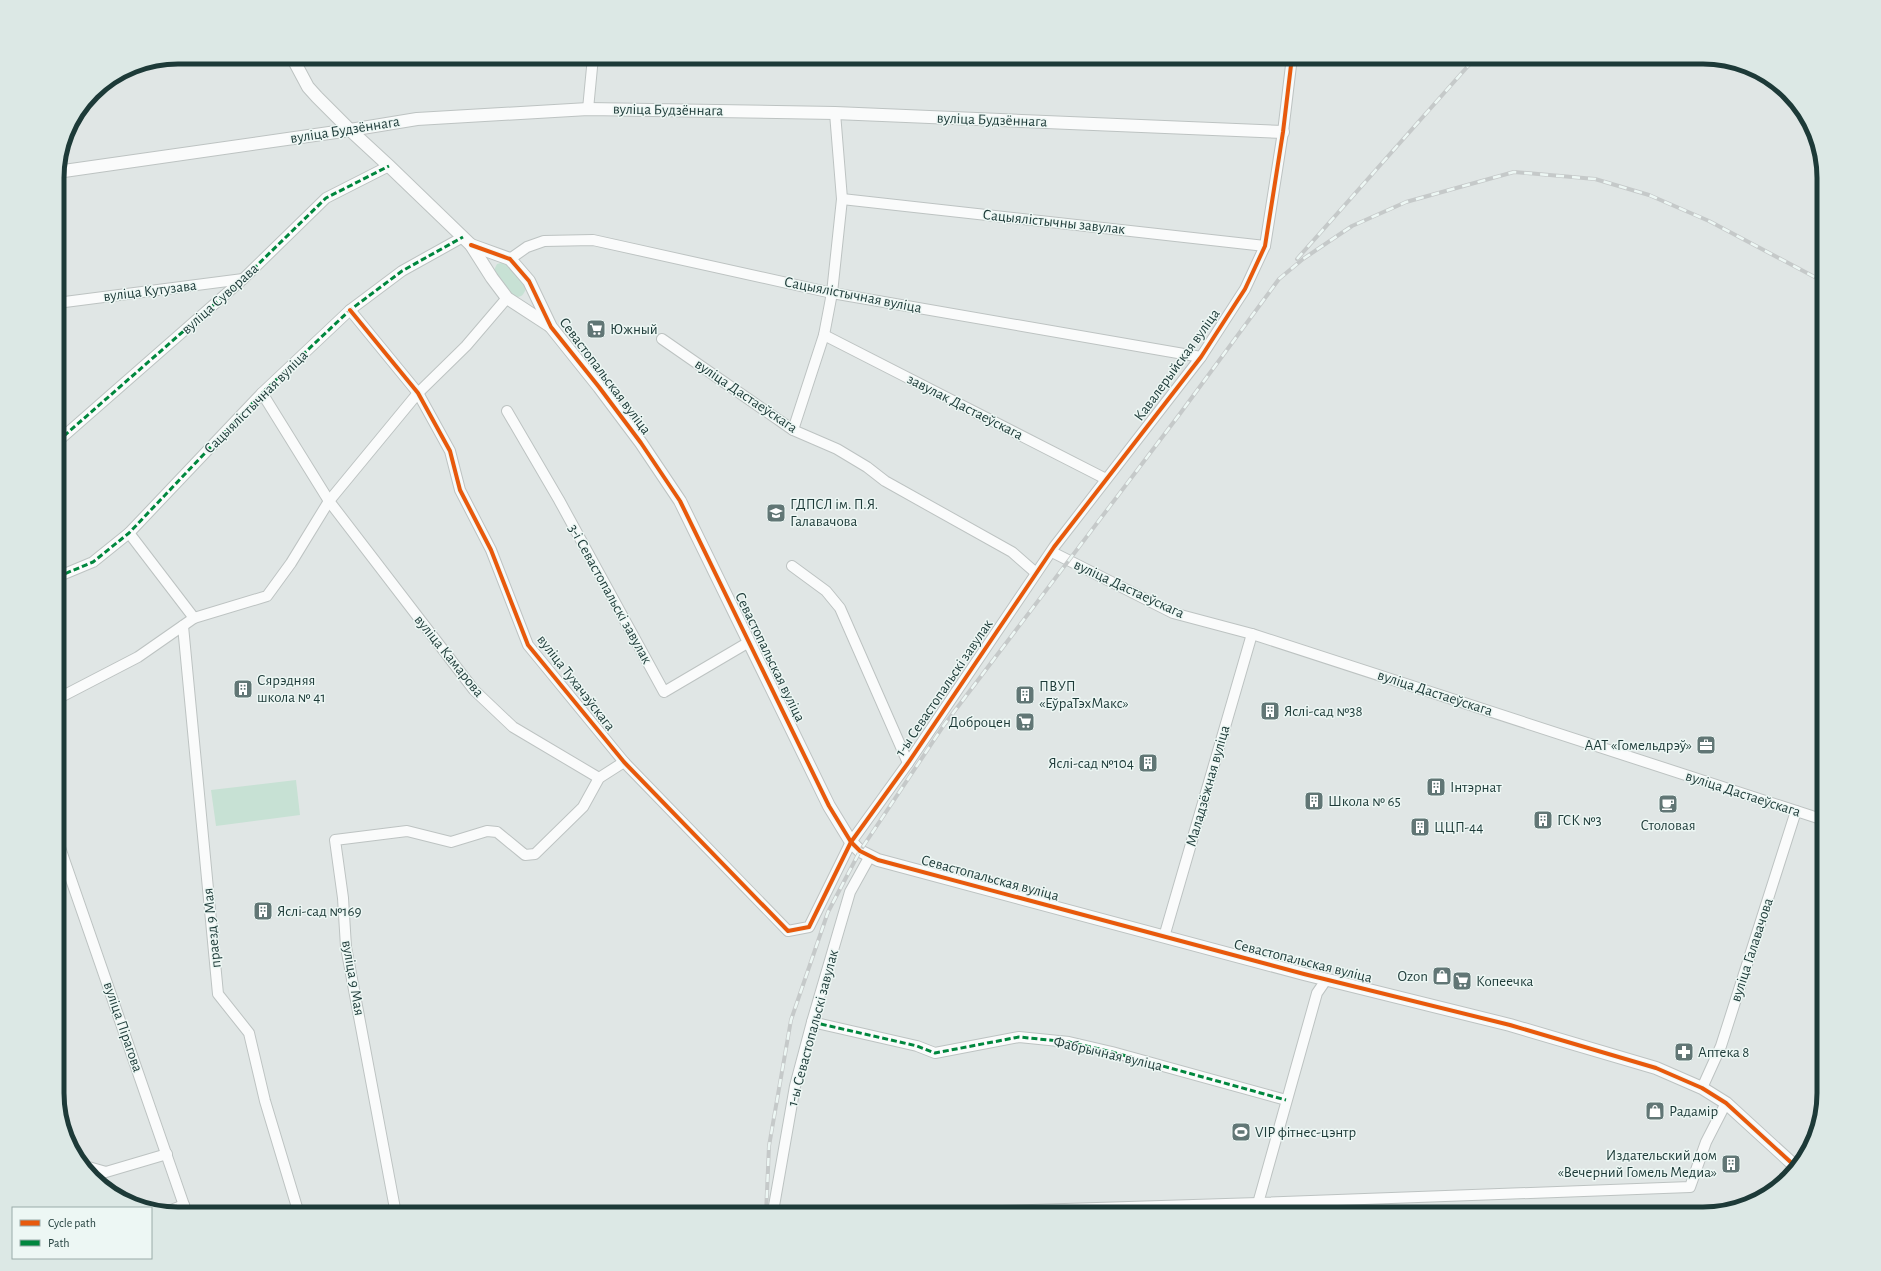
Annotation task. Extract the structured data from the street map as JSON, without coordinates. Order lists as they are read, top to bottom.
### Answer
{
  "streets": {
    "street": [
      "вуліца Будзённага",
      "Сацыялістычны завулак",
      "вуліца Кутузава",
      "Сацыялістычная вуліца",
      "вуліца Суворава",
      "Кавалерыйская вуліца",
      "Севастопальская вуліца",
      "вуліца Дастаеўскага",
      "завулак Дастаеўскага",
      "3-і Севастопальскі завулак",
      "вуліца Камарова",
      "вуліца Тухачэўскага",
      "1-ы Севастопальскі завулак",
      "Маладзёжная вуліца",
      "праезд 9 Мая",
      "вуліца Галавачова",
      "вуліца 9 Мая",
      "вуліца Пірагова",
      "Фабрычная вуліца"
    ]
  },
  "crossings": [
    ["вуліца Будзённага", "Кавалерыйская вуліца"],
    ["вуліца Будзённага", "Севастопальская вуліца"],
    ["Сацыялістычны завулак", "Кавалерыйская вуліца"],
    ["вуліца Кутузава", "вуліца Суворава"],
    ["Сацыялістычная вуліца", "Кавалерыйская вуліца"],
    ["Сацыялістычная вуліца", "Севастопальская вуліца"],
    ["Сацыялістычная вуліца", "вуліца Камарова"],
    ["Сацыялістычная вуліца", "вуліца Тухачэўскага"],
    ["вуліца Суворава", "Севастопальская вуліца"],
    ["Кавалерыйская вуліца", "вуліца Дастаеўскага"],
    ["Кавалерыйская вуліца", "завулак Дастаеўскага"],
    ["Кавалерыйская вуліца", "1-ы Севастопальскі завулак"],
    ["Севастопальская вуліца", "3-і Севастопальскі завулак"],
    ["Севастопальская вуліца", "вуліца Тухачэўскага"],
    ["Севастопальская вуліца", "1-ы Севастопальскі завулак"],
    ["Севастопальская вуліца", "Маладзёжная вуліца"],
    ["Севастопальская вуліца", "вуліца Галавачова"],
    ["вуліца Дастаеўскага", "1-ы Севастопальскі завулак"],
    ["вуліца Дастаеўскага", "Маладзёжная вуліца"],
    ["вуліца Дастаеўскага", "вуліца Галавачова"],
    ["вуліца Камарова", "вуліца 9 Мая"],
    ["вуліца Тухачэўскага", "1-ы Севастопальскі завулак"],
    ["вуліца Тухачэўскага", "вуліца 9 Мая"],
    ["1-ы Севастопальскі завулак", "Фабрычная вуліца"]
  ],
  "places": {
    "supermarket": ["Южный", "Доброцен", "Копеечка"],
    "school or university": ["ГДПСЛ ім. П.Я. Галавачова"],
    "building": [
      "Сярэдняя школа № 41",
      "ПВУП «ЕўраТэхМакс»",
      "Яслі-сад №38",
      "Яслі-сад №104",
      "Інтэрнат",
      "Школа № 65",
      "ГСК №3",
      "ЦЦП-44",
      "Яслі-сад №169",
      "Издательский дом «Вечерний Гомель Медиа»"
    ],
    "office": ["ААТ «Гомельдрэў»"],
    "cafe": ["Столовая"],
    "shop": ["Ozon", "Радамір"],
    "pharmacy": ["Аптека 8"],
    "sports": ["VIP фітнес-цэнтр"]
  },
  "legend": ["Cycle path", "Path"]
}
